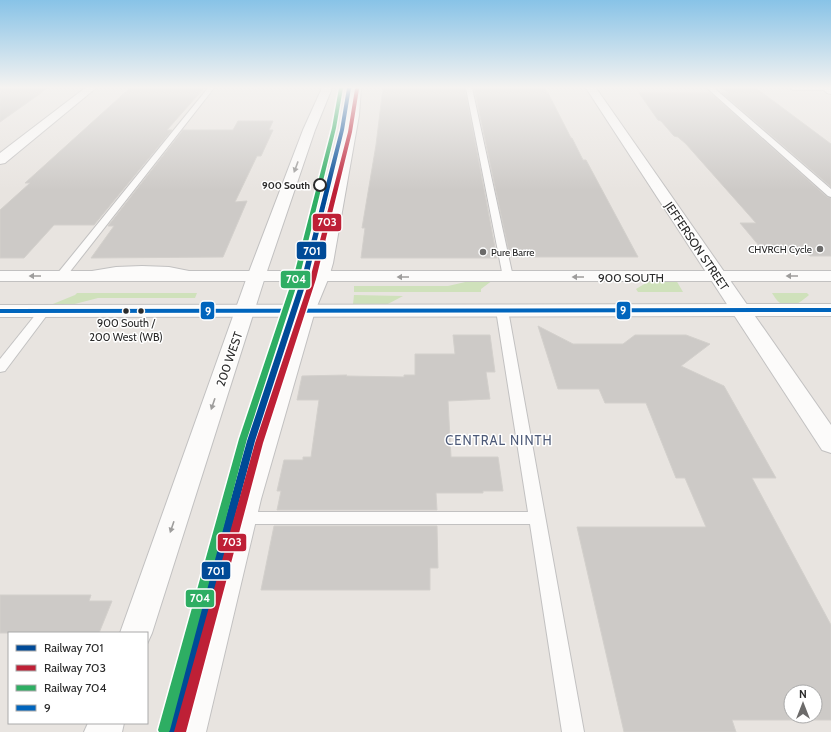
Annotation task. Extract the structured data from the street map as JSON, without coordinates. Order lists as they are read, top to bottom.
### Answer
{
  "streets": {
    "street": ["JEFFERSON STREET", "900 SOUTH", "200 WEST"]
  },
  "crossings": [
    ["JEFFERSON STREET", "900 SOUTH"],
    ["900 SOUTH", "200 WEST"]
  ],
  "districts": ["CENTRAL NINTH"],
  "places": [
    "900 South",
    "CHVRCH Cycle",
    "Pure Barre",
    "900 South / 200 West (WB)"
  ],
  "lines": [
    "rail line 701",
    "rail line 703",
    "rail line 704",
    "transit line 9"
  ],
  "legend": [
    "Railway 701",
    "Railway 703",
    "Railway 704",
    "9"
  ],
  "north": "top"
}
